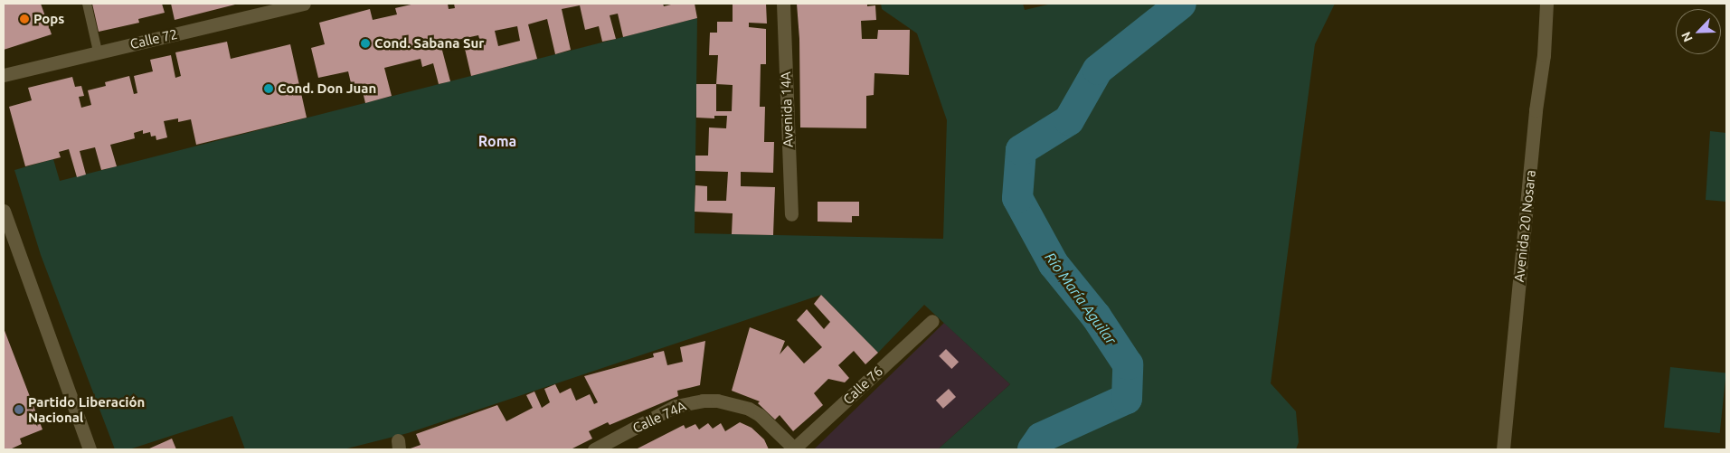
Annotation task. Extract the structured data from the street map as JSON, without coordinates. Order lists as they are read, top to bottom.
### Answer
{
  "streets": {
    "street": [
      "Calle 72",
      "Avenida 14A",
      "Avenida 20 Nosara",
      "Calle 76",
      "Calle 74A"
    ]
  },
  "crossings": [
    ["Calle 76", "Calle 74A"]
  ],
  "districts": ["Roma"],
  "water": ["Río María Aguilar"],
  "places": [
    "Pops",
    "Cond. Sabana Sur",
    "Cond. Don Juan",
    "Partido Liberación Nacional"
  ],
  "north": "bottom left"
}
